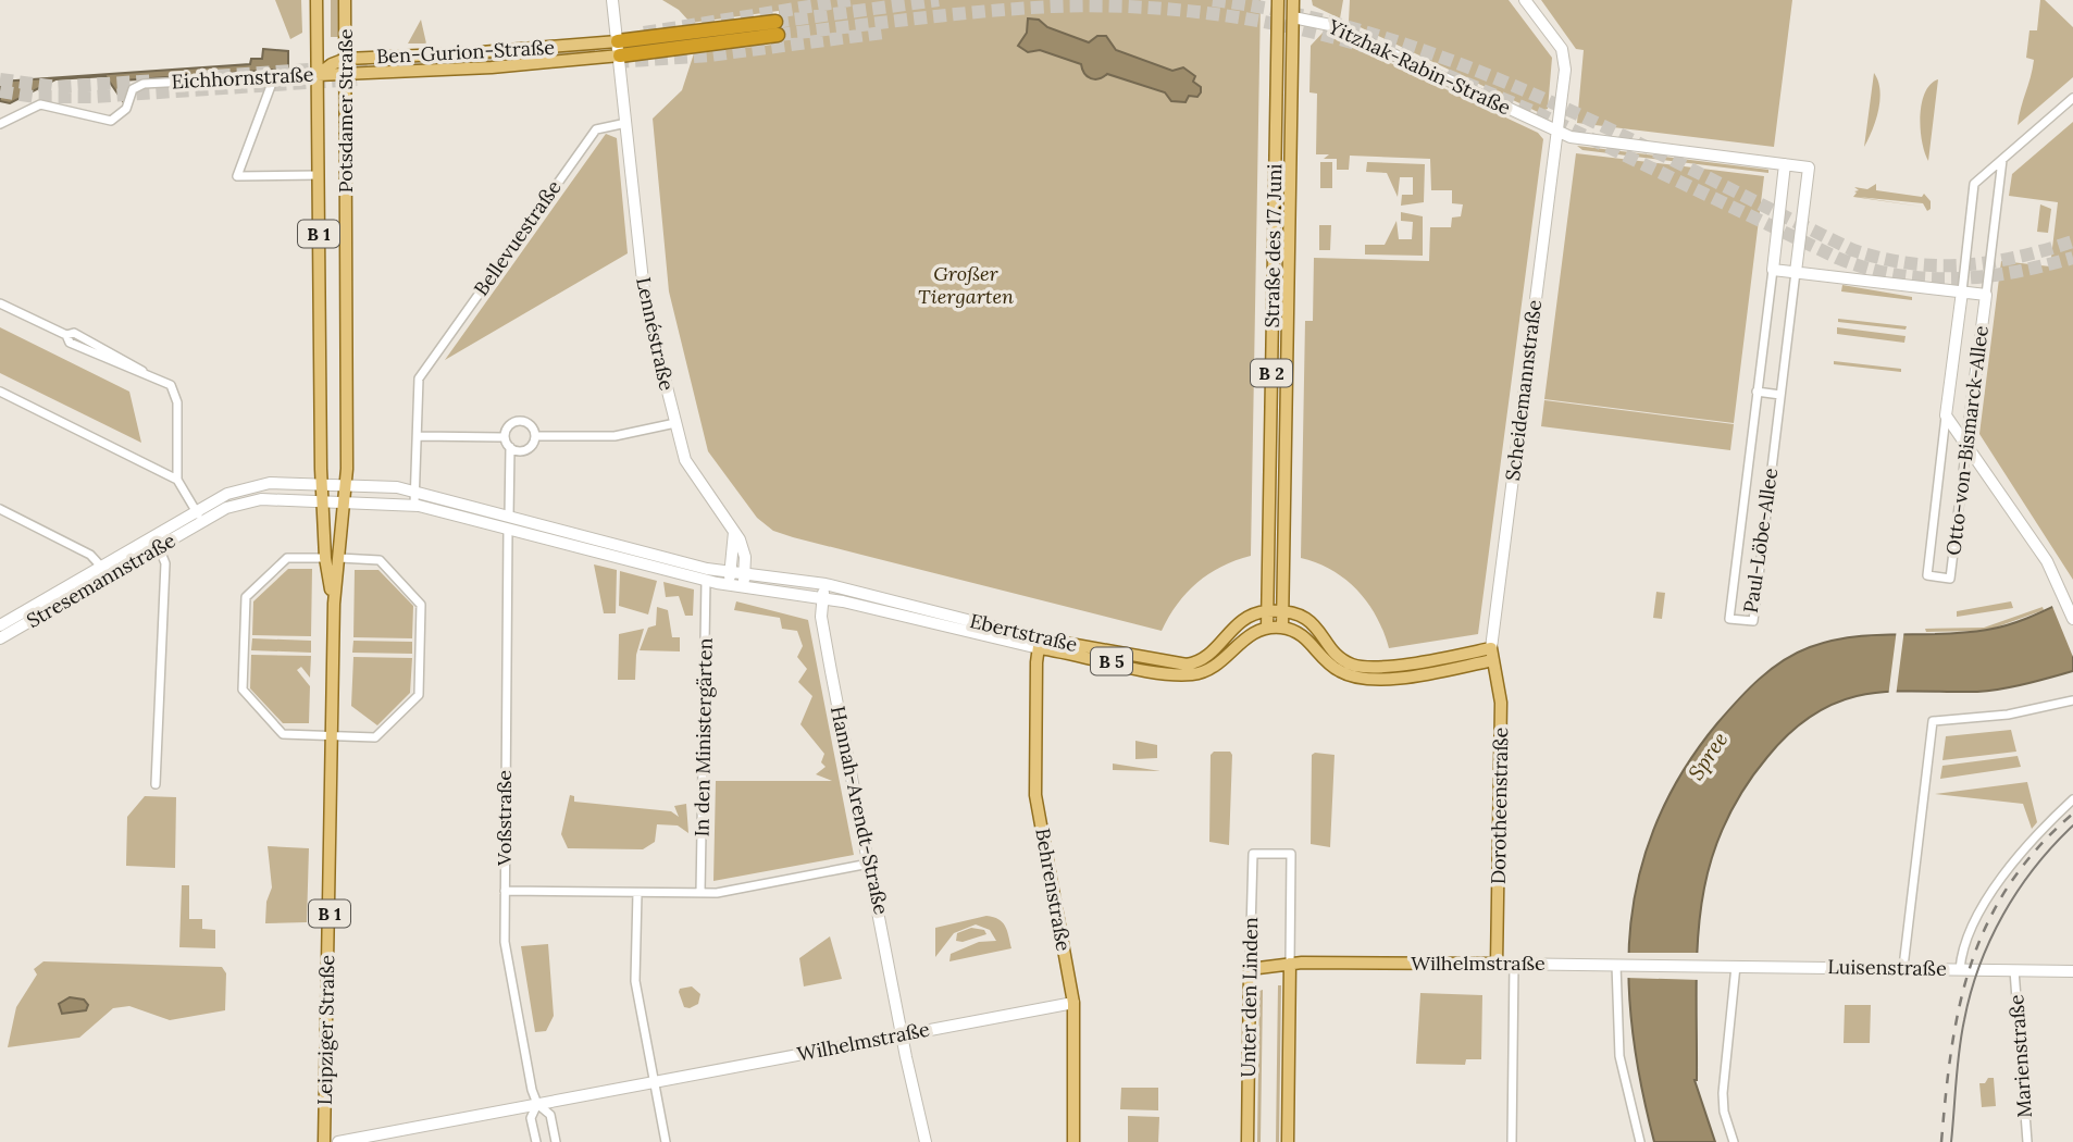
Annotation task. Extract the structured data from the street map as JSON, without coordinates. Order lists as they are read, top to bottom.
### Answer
{
  "streets": {
    "main road": [
      "Ben-Gurion-Straße",
      "Yitzhak-Rabin-Straße",
      "Eichhornstraße",
      "Potsdamer Straße",
      "B 1",
      "Straße des 17. Juni",
      "Lennéstraße",
      "B 2",
      "Scheidemannstraße",
      "Otto-von-Bismarck-Allee",
      "Paul-Löbe-Allee",
      "Stresemannstraße",
      "Ebertstraße",
      "B 5",
      "Dorotheenstraße",
      "Hannah-Arendt-Straße",
      "Behrenstraße",
      "Wilhelmstraße",
      "Luisenstraße",
      "Unter den Linden",
      "Leipziger Straße"
    ],
    "street": [
      "Bellevuestraße",
      "In den Ministergärten",
      "Voßstraße",
      "Marienstraße"
    ]
  },
  "crossings": [
    ["Ben-Gurion-Straße", "Eichhornstraße"],
    ["Ben-Gurion-Straße", "Potsdamer Straße"],
    ["Ben-Gurion-Straße", "Lennéstraße"],
    ["Yitzhak-Rabin-Straße", "Straße des 17. Juni"],
    ["Yitzhak-Rabin-Straße", "Scheidemannstraße"],
    ["Yitzhak-Rabin-Straße", "Paul-Löbe-Allee"],
    ["Eichhornstraße", "Potsdamer Straße"],
    ["Potsdamer Straße", "B 1"],
    ["B 1", "Leipziger Straße"],
    ["Bellevuestraße", "Lennéstraße"],
    ["Straße des 17. Juni", "Ebertstraße"],
    ["Lennéstraße", "Ebertstraße"],
    ["Scheidemannstraße", "Ebertstraße"],
    ["Scheidemannstraße", "Dorotheenstraße"],
    ["Ebertstraße", "In den Ministergärten"],
    ["Ebertstraße", "Dorotheenstraße"],
    ["Ebertstraße", "Hannah-Arendt-Straße"],
    ["Ebertstraße", "Voßstraße"],
    ["Ebertstraße", "Behrenstraße"],
    ["Dorotheenstraße", "Wilhelmstraße"],
    ["Hannah-Arendt-Straße", "Wilhelmstraße"],
    ["Voßstraße", "Wilhelmstraße"],
    ["Behrenstraße", "Wilhelmstraße"],
    ["Wilhelmstraße", "Luisenstraße"],
    ["Wilhelmstraße", "Unter den Linden"],
    ["Luisenstraße", "Marienstraße"]
  ],
  "water": ["Spree"],
  "parks": ["Großer Tiergarten"]
}
